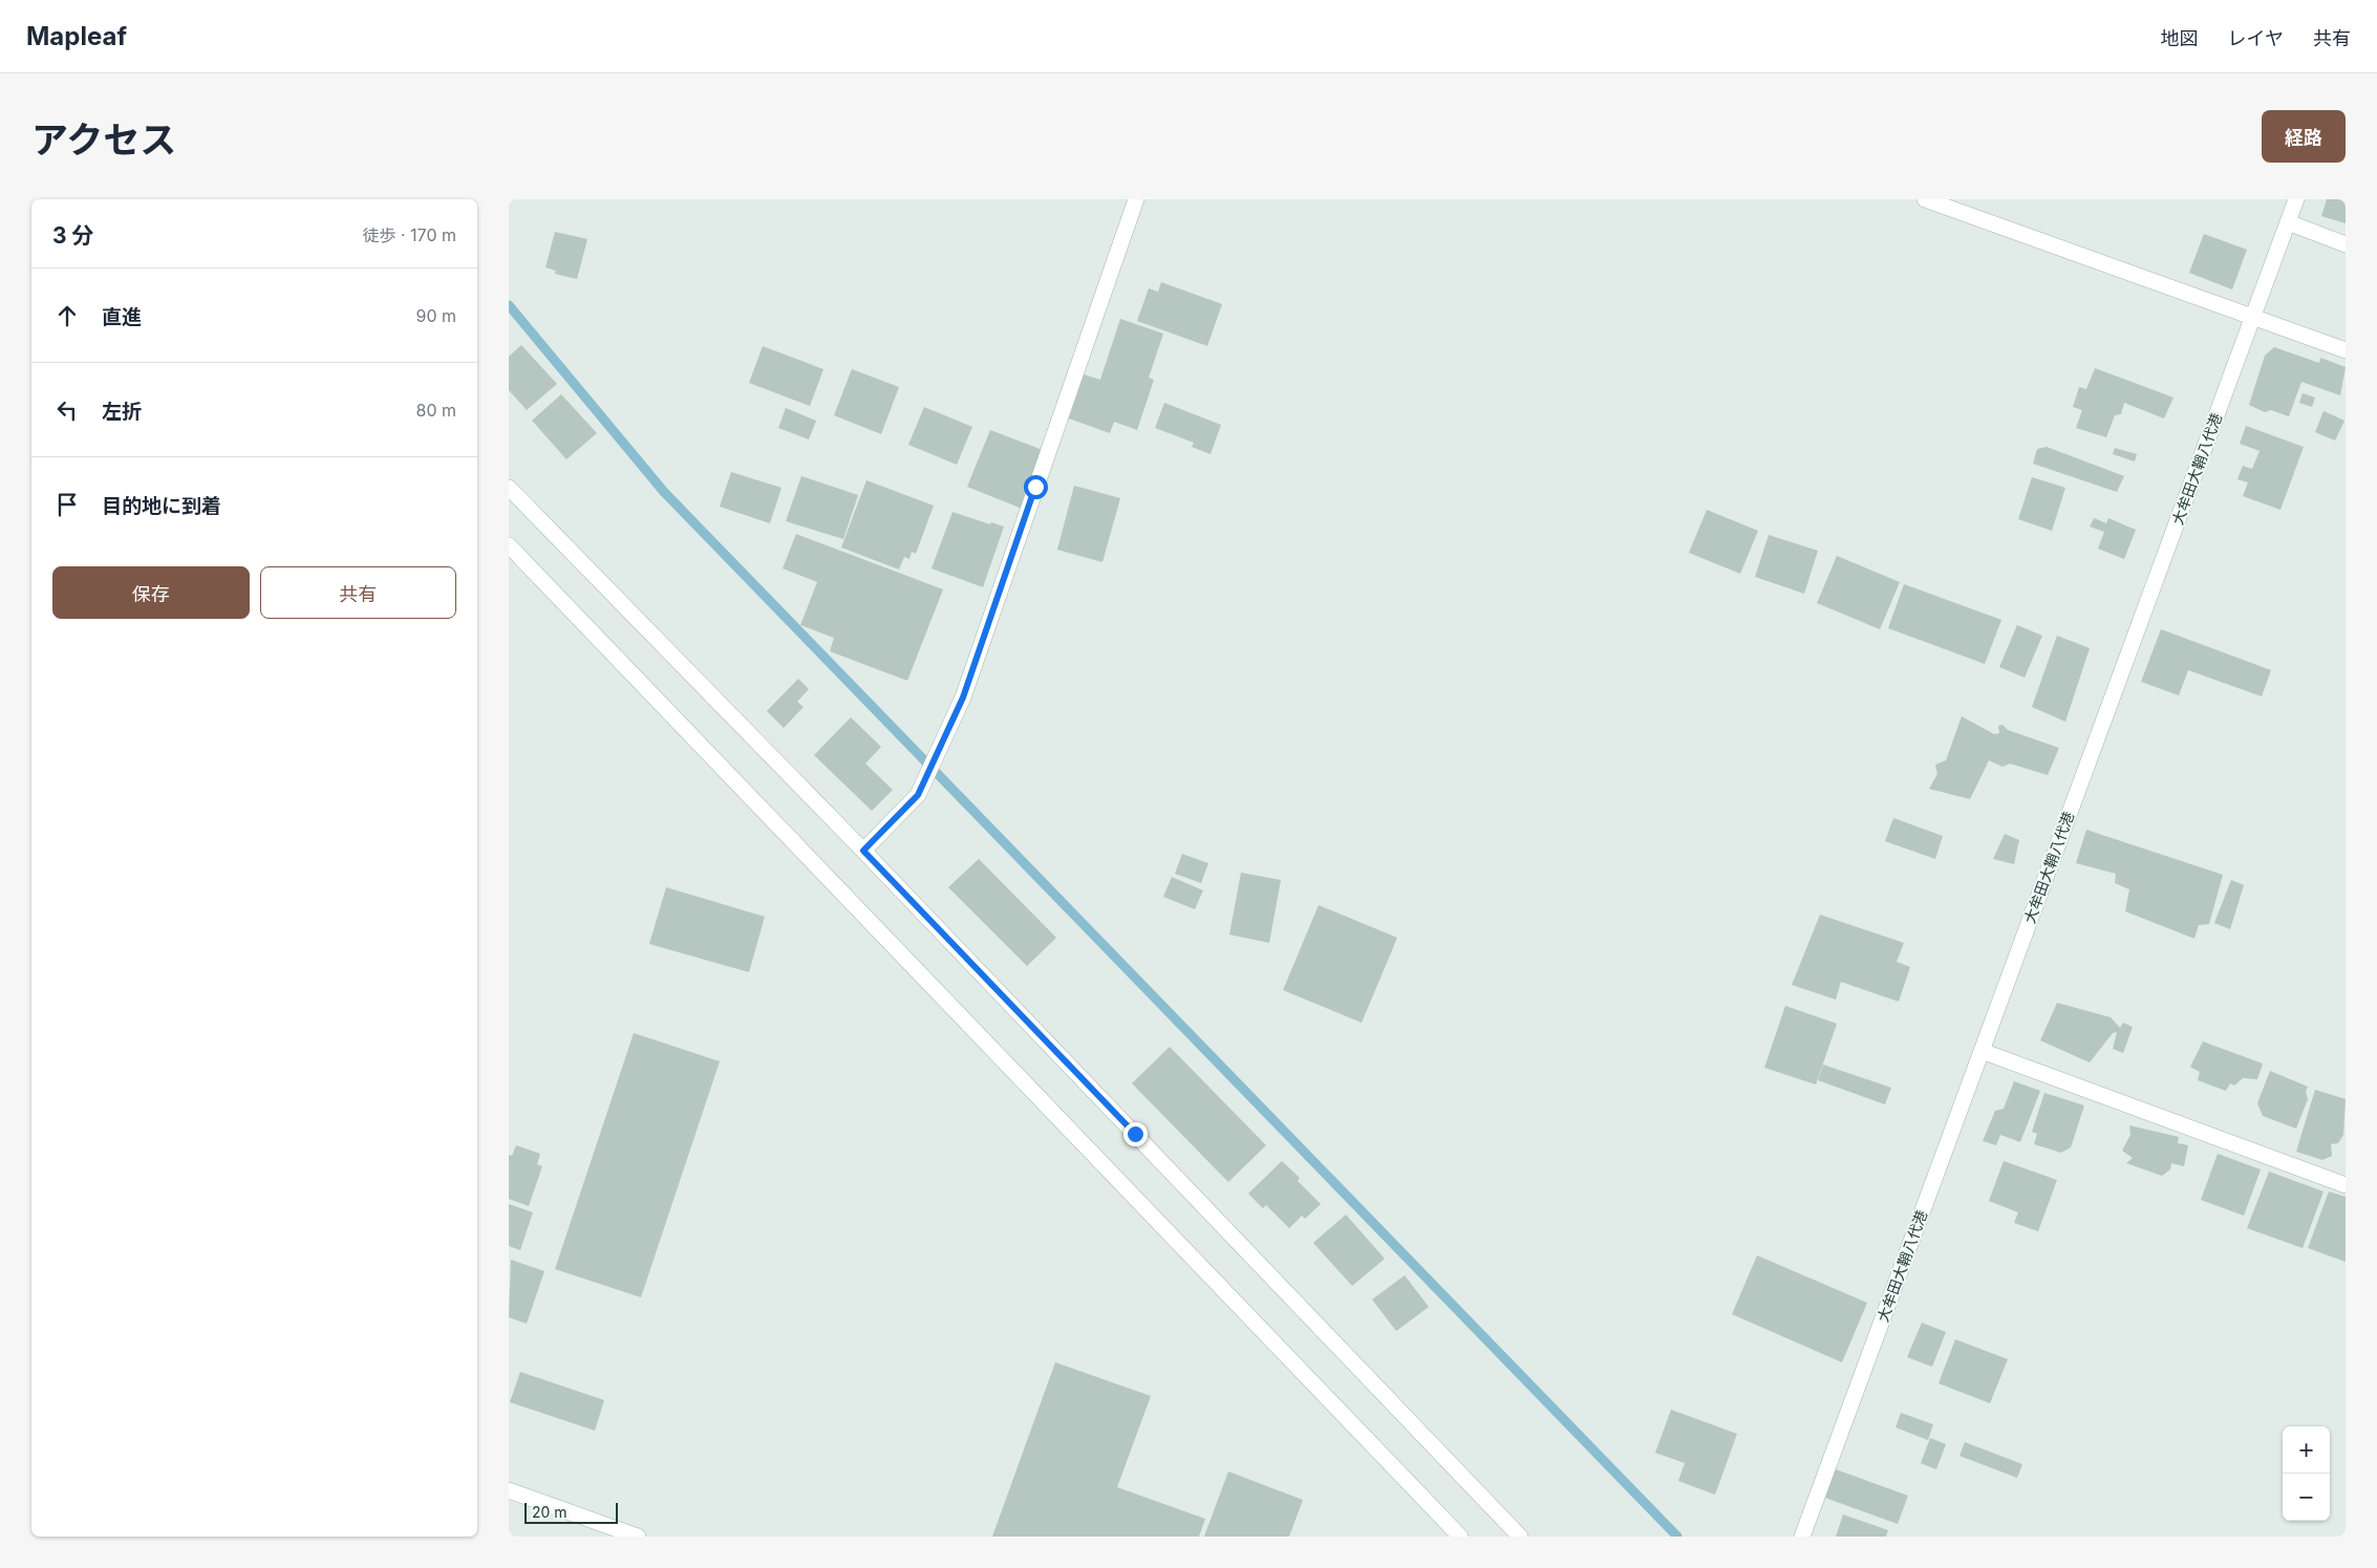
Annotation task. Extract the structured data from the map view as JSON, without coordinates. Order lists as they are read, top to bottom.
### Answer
{
  "streets": {
    "street": ["大牟田大鞘八代港"]
  },
  "scale_bar": "20 m",
  "page": {
    "header": "Mapleaf",
    "nav": ["地図", "レイヤ", "共有"],
    "title": "アクセス",
    "buttons": [
      "経路",
      ["保存", "共有"]
    ],
    "heading": ["3 分", "徒歩 · 170 m"],
    "list": [
      ["直進", "90 m"],
      ["左折", "80 m"],
      "目的地に到着"
    ],
    "map_buttons": ["+", "−"],
    "scale": "20 m"
  }
}
